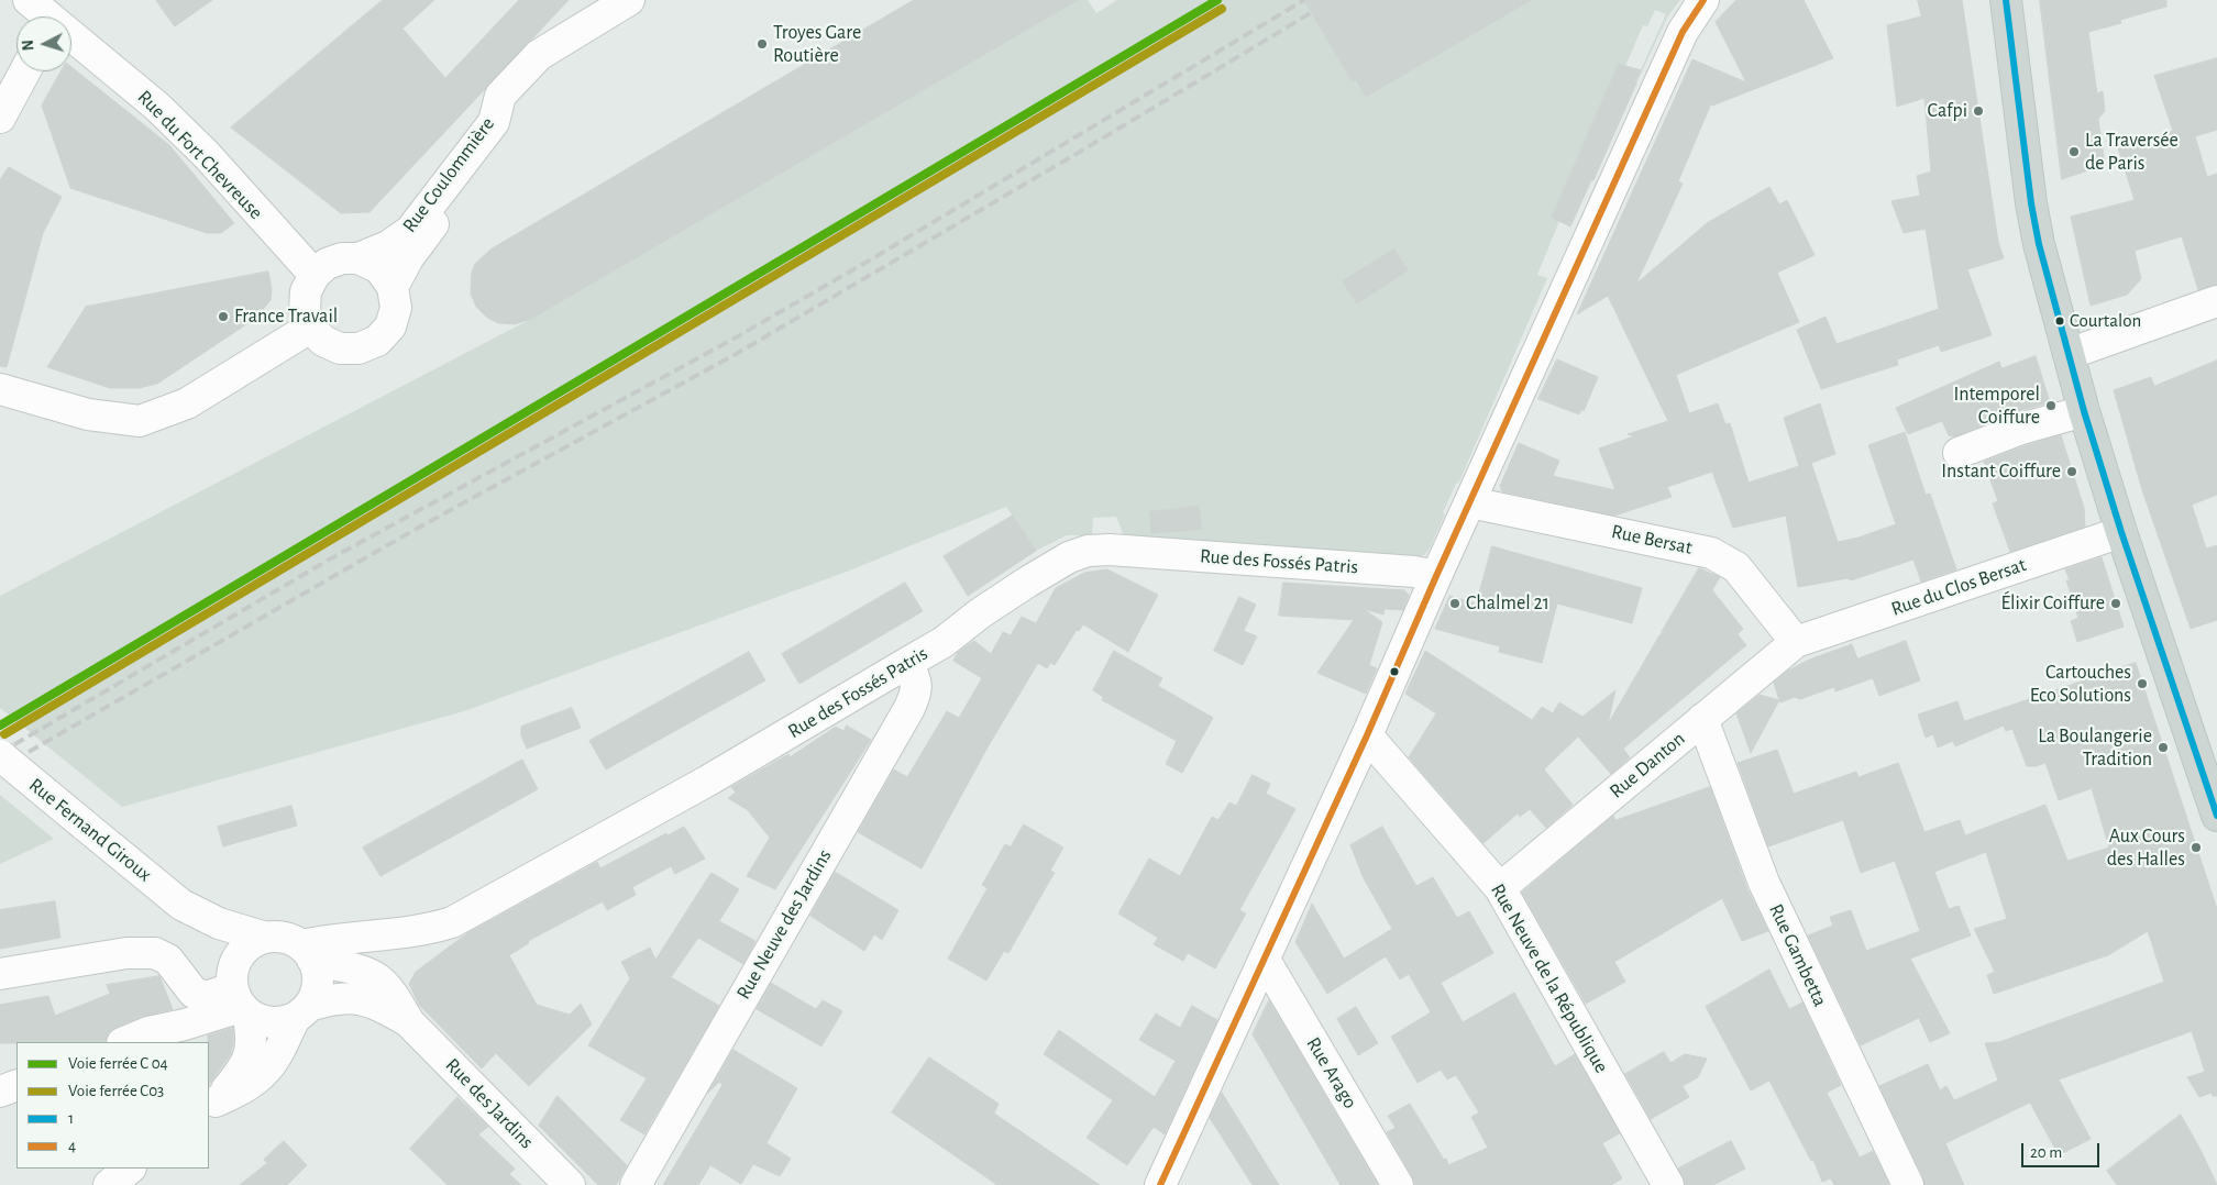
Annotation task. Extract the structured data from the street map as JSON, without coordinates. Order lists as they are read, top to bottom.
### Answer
{
  "streets": {
    "street": [
      "Rue du Fort Chevreuse",
      "Rue Coulommière",
      "Rue Bersat",
      "Rue des Fossés Patris",
      "Rue du Clos Bersat",
      "Rue Danton",
      "Rue Fernand Giroux",
      "Rue Neuve des Jardins",
      "Rue Gambetta",
      "Rue Neuve de la République",
      "Rue Arago",
      "Rue des Jardins"
    ]
  },
  "crossings": [
    ["Rue du Fort Chevreuse", "Rue Coulommière"],
    ["Rue Bersat", "Rue du Clos Bersat"],
    ["Rue Bersat", "Rue Danton"],
    ["Rue des Fossés Patris", "Rue Fernand Giroux"],
    ["Rue des Fossés Patris", "Rue Neuve des Jardins"],
    ["Rue des Fossés Patris", "Rue des Jardins"],
    ["Rue du Clos Bersat", "Rue Danton"],
    ["Rue Danton", "Rue Gambetta"],
    ["Rue Danton", "Rue Neuve de la République"],
    ["Rue Fernand Giroux", "Rue des Jardins"]
  ],
  "places": [
    "Troyes Gare Routière",
    "Cafpi",
    "La Traversée de Paris",
    "France Travail",
    "Courtalon",
    "Intemporel Coiffure",
    "Instant Coiffure",
    "Chalmel 21",
    "Élixir Coiffure",
    "Cartouches Eco Solutions",
    "La Boulangerie Tradition",
    "Aux Cours des Halles"
  ],
  "lines": ["transit line 1", "transit line 4", "rail line C03"],
  "legend": [
    "Voie ferrée C 04",
    "Voie ferrée C03",
    "1",
    "4"
  ],
  "scale_bar": "20 m",
  "north": "left"
}
